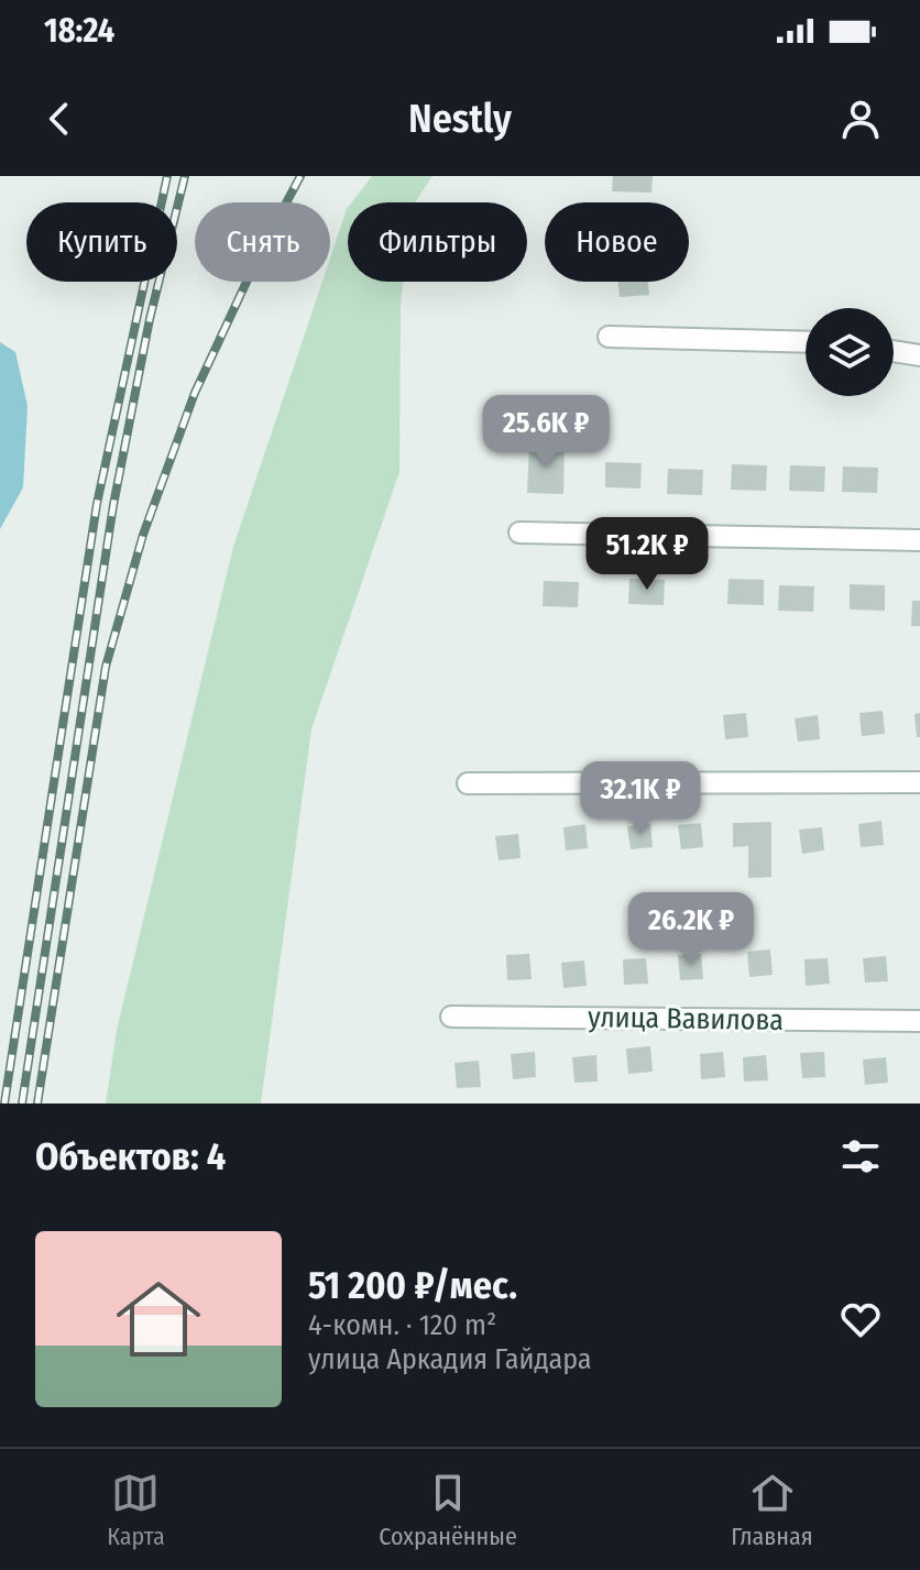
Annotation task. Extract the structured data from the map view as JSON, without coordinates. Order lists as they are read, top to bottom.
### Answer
{
  "streets": {
    "street": ["улица Вавилова"]
  },
  "page": {
    "status": "18:24",
    "header": "Nestly",
    "chip": [
      "Купить",
      "Снять",
      "Фильтры",
      "Новое"
    ],
    "price": [
      "25.6K ₽",
      "51.2K ₽",
      "32.1K ₽",
      "26.2K ₽"
    ],
    "heading": "Объектов: 4",
    "list": [
      {
        "name": "51 200 ₽/мес.",
        "note": "4-комн. · 120 m² · улица Аркадия Гайдара"
      }
    ],
    "tabs": ["Карта", "Сохранённые", "Главная"]
  }
}
